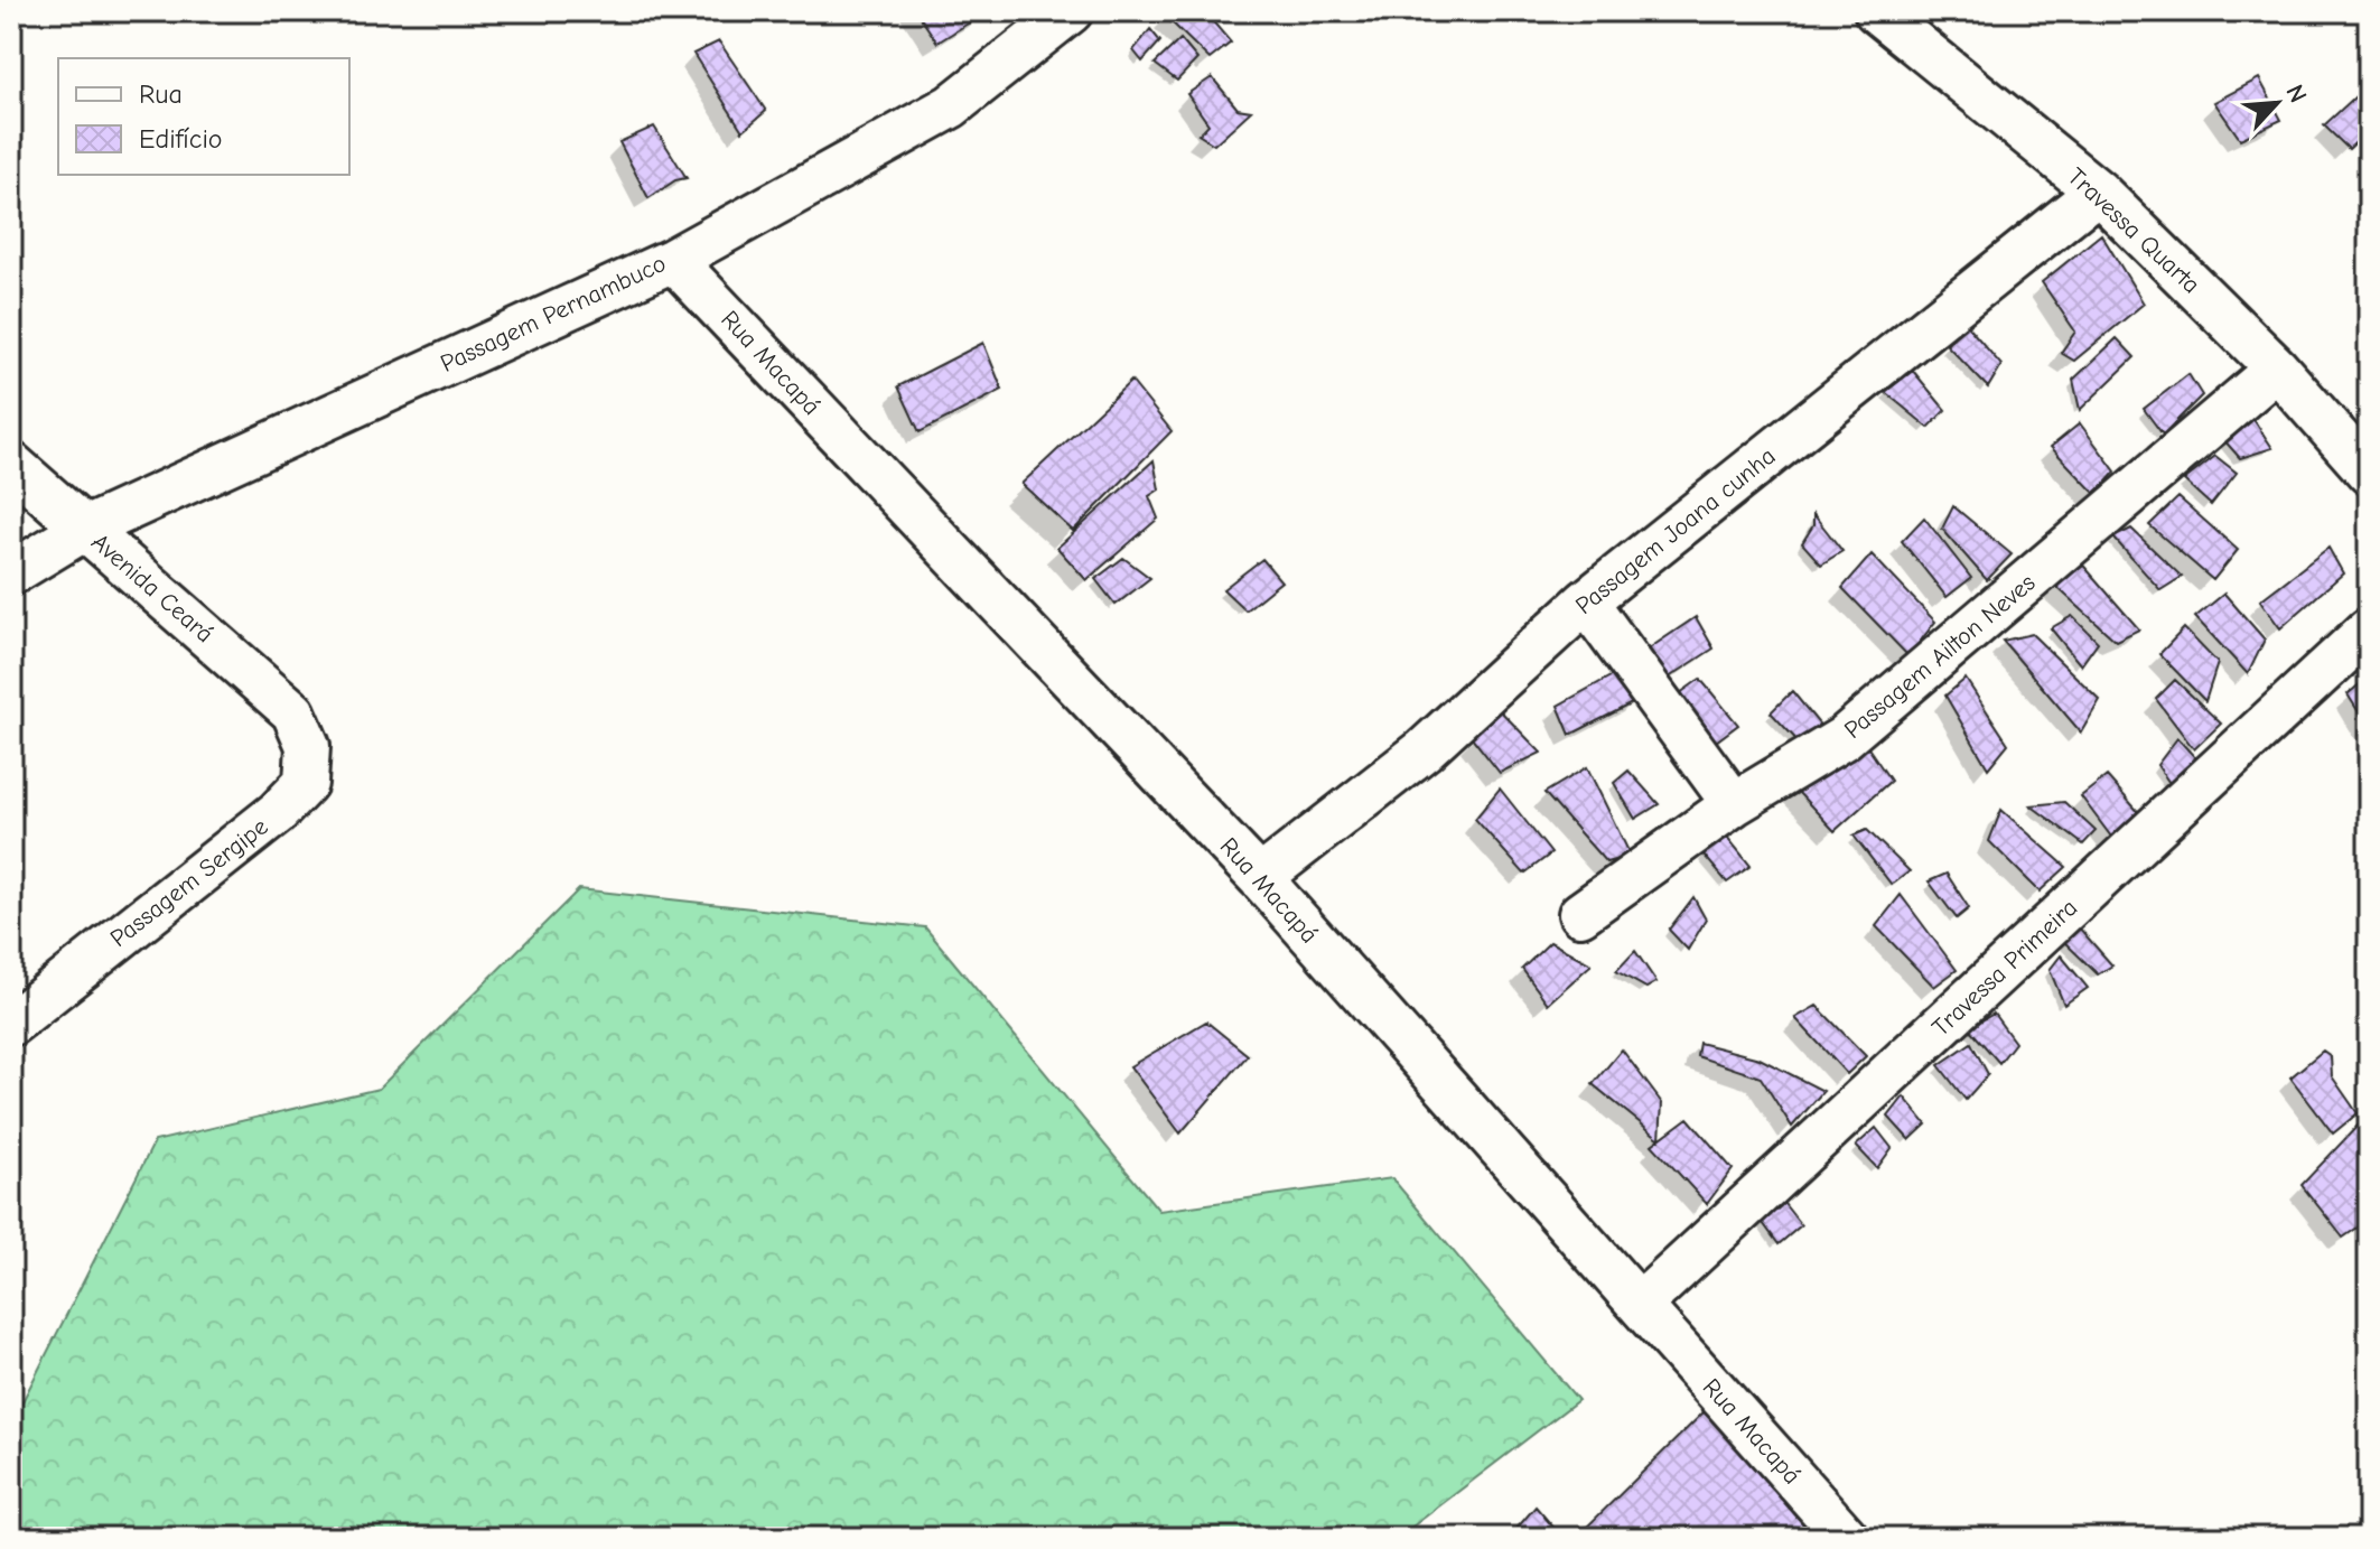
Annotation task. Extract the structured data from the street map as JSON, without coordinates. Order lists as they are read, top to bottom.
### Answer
{
  "streets": {
    "street": [
      "Travessa Quarta",
      "Passagem Pernambuco",
      "Rua Macapá",
      "Passagem Joana cunha",
      "Avenida Ceará",
      "Passagem Ailton Neves",
      "Passagem Sergipe",
      "Travessa Primeira"
    ]
  },
  "crossings": [
    ["Travessa Quarta", "Passagem Joana cunha"],
    ["Travessa Quarta", "Passagem Ailton Neves"],
    ["Passagem Pernambuco", "Rua Macapá"],
    ["Passagem Pernambuco", "Avenida Ceará"],
    ["Rua Macapá", "Passagem Joana cunha"],
    ["Rua Macapá", "Travessa Primeira"],
    ["Avenida Ceará", "Passagem Sergipe"]
  ],
  "legend": ["Rua", "Edifício"],
  "north": "top right"
}
